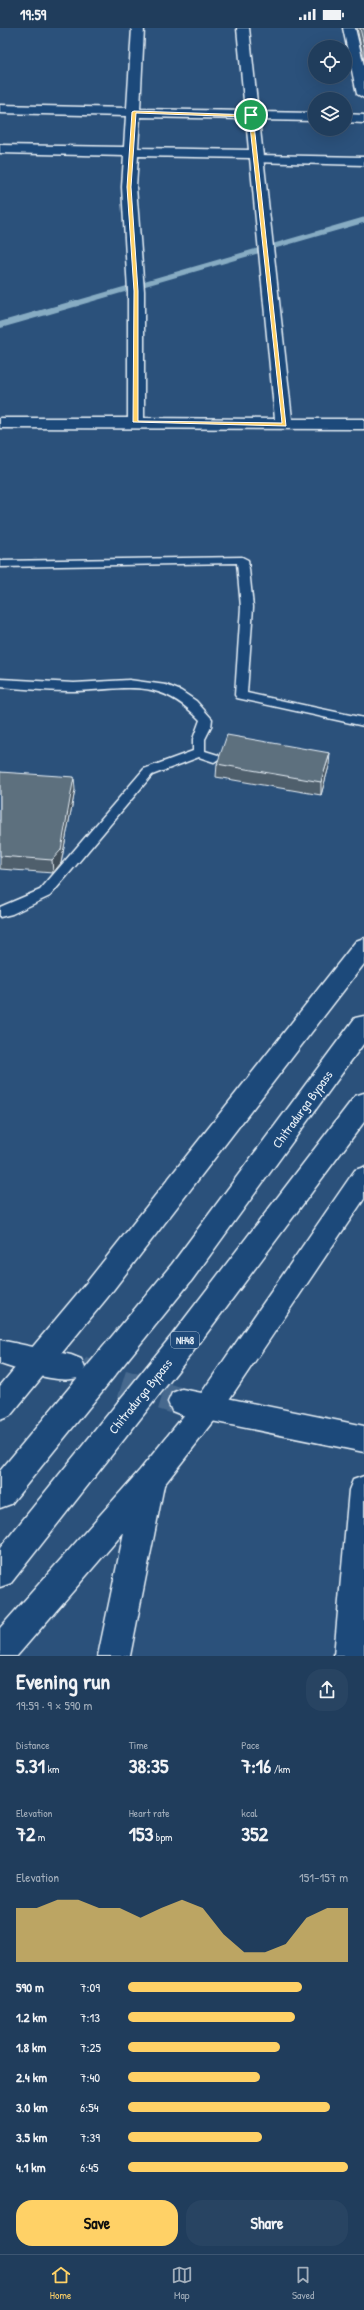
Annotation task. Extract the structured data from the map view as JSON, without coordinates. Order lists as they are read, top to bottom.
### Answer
{
  "streets": {
    "street": ["Chitradurga Bypass", "NH48"]
  },
  "page": {
    "status": "19:59",
    "heading": ["Evening run", "19:59 · 9 × 590 m"],
    "stats": [
      ["Distance", "5.31 km"],
      ["Time", "38:35"],
      ["Pace", "7:16 /km"],
      ["Elevation", "72 m"],
      ["Heart rate", "153 bpm"],
      ["kcal", "352"]
    ],
    "chart": ["Elevation", "151–157 m"],
    "list": [
      {
        "name": "590 m",
        "note": "7:09"
      },
      {
        "name": "1.2 km",
        "note": "7:13"
      },
      {
        "name": "1.8 km",
        "note": "7:25"
      },
      {
        "name": "2.4 km",
        "note": "7:40"
      },
      {
        "name": "3.0 km",
        "note": "6:54"
      },
      {
        "name": "3.5 km",
        "note": "7:39"
      },
      {
        "name": "4.1 km",
        "note": "6:45"
      }
    ],
    "buttons": ["Save", "Share"],
    "tabs": ["Home", "Map", "Saved"]
  }
}
